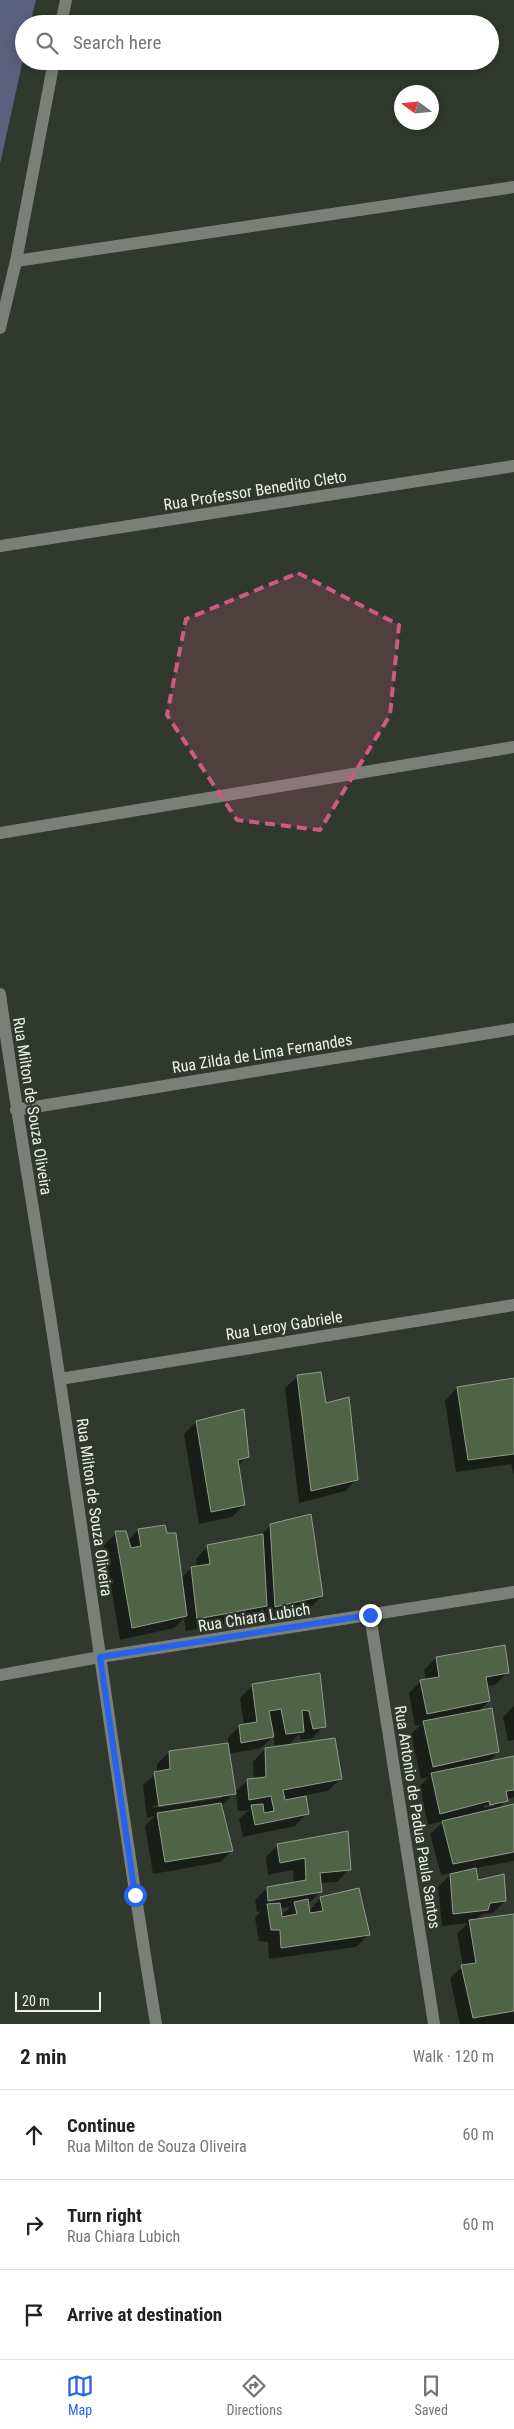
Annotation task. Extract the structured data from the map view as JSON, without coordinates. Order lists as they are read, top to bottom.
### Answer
{
  "streets": {
    "street": [
      "Rua Professor Benedito Cleto",
      "Rua Zilda de Lima Fernandes",
      "Rua Milton de Souza Oliveira",
      "Rua Leroy Gabriele",
      "Rua Chiara Lubich",
      "Rua Antonio de Padua Paula Santos"
    ]
  },
  "crossings": [
    ["Rua Zilda de Lima Fernandes", "Rua Milton de Souza Oliveira"],
    ["Rua Milton de Souza Oliveira", "Rua Leroy Gabriele"],
    ["Rua Milton de Souza Oliveira", "Rua Chiara Lubich"],
    ["Rua Chiara Lubich", "Rua Antonio de Padua Paula Santos"]
  ],
  "scale_bar": "20 m",
  "north": "left",
  "page": {
    "search": "Search here",
    "scale": "20 m",
    "heading": ["2 min", "Walk · 120 m"],
    "list": [
      ["Continue", "Rua Milton de Souza Oliveira", "60 m"],
      ["Turn right", "Rua Chiara Lubich", "60 m"],
      "Arrive at destination"
    ],
    "nav": ["Map", "Directions", "Saved"]
  }
}
